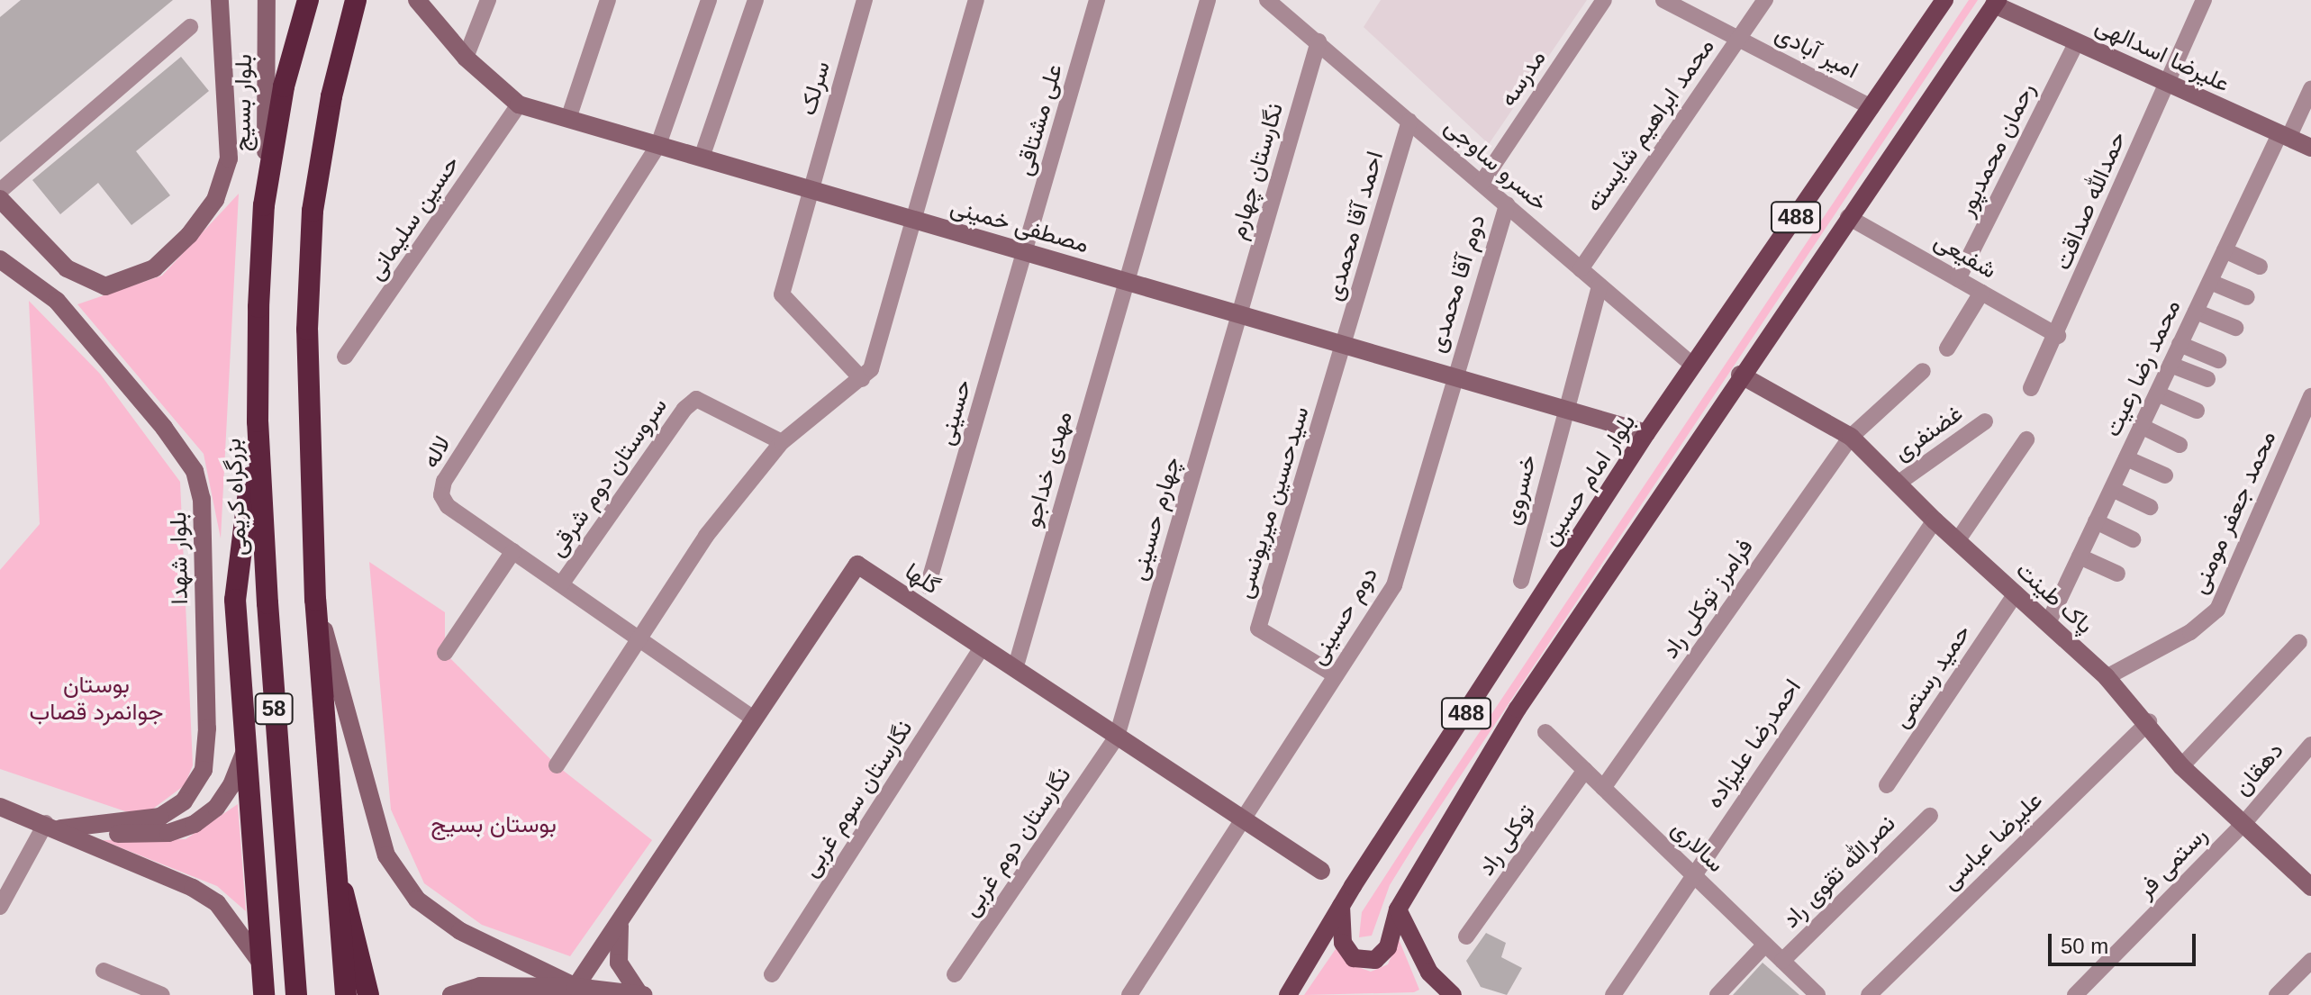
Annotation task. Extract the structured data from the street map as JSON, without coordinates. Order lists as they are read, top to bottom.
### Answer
{
  "streets": {
    "highway": ["بزرگراه کریمی", "58"],
    "main road": ["488", "بلوار امام حسین"],
    "street": [
      "امیر آبادی",
      "علیرضا اسدالهی",
      "مدرسه",
      "سرلک",
      "بلوار بسیج",
      "علی مشتاقی",
      "محمد ابراهیم شایسته",
      "رحمان محمدپور",
      "خسرو ساوجی",
      "نگارستان چهارم",
      "حمدالله صداقت",
      "حسین سلیمانی",
      "مصطفی خمینی",
      "احمد آقا محمدی",
      "شفیعی",
      "دوم آقا محمدی",
      "محمد رضا رعیت",
      "حسینی",
      "غضنفری",
      "لاله",
      "مهدی خداجو",
      "سروستان دوم شرقی",
      "خسروی",
      "سیدحسین میریونسی",
      "محمد جعفر مومنی",
      "چهارم حسینی",
      "بلوار شهدا",
      "گلها",
      "پاک طینت",
      "فرامرز توکلی راد",
      "دوم حسینی",
      "حمید رستمی",
      "احمدرضا علیزاده",
      "دهقان",
      "نگارستان سوم غربی",
      "توکلی راد",
      "علیرضا عباسی",
      "نگارستان دوم غربی",
      "سالاری",
      "رستمی فر",
      "نصرالله تقوی راد"
    ]
  },
  "crossings": [
    ["امیر آبادی", "محمد ابراهیم شایسته"],
    ["امیر آبادی", "بلوار امام حسین"],
    ["علیرضا اسدالهی", "رحمان محمدپور"],
    ["علیرضا اسدالهی", "حمدالله صداقت"],
    ["علیرضا اسدالهی", "488"],
    ["علیرضا اسدالهی", "محمد رضا رعیت"],
    ["مدرسه", "خسرو ساوجی"],
    ["سرلک", "مصطفی خمینی"],
    ["بلوار بسیج", "بزرگراه کریمی"],
    ["علی مشتاقی", "مصطفی خمینی"],
    ["علی مشتاقی", "حسینی"],
    ["محمد ابراهیم شایسته", "خسرو ساوجی"],
    ["رحمان محمدپور", "شفیعی"],
    ["خسرو ساوجی", "نگارستان چهارم"],
    ["خسرو ساوجی", "احمد آقا محمدی"],
    ["خسرو ساوجی", "دوم آقا محمدی"],
    ["خسرو ساوجی", "بلوار امام حسین"],
    ["خسرو ساوجی", "خسروی"],
    ["نگارستان چهارم", "مصطفی خمینی"],
    ["نگارستان چهارم", "چهارم حسینی"],
    ["حمدالله صداقت", "شفیعی"],
    ["488", "شفیعی"],
    ["488", "پاک طینت"],
    ["حسین سلیمانی", "مصطفی خمینی"],
    ["مصطفی خمینی", "احمد آقا محمدی"],
    ["مصطفی خمینی", "دوم آقا محمدی"],
    ["مصطفی خمینی", "حسینی"],
    ["مصطفی خمینی", "لاله"],
    ["مصطفی خمینی", "مهدی خداجو"],
    ["مصطفی خمینی", "بلوار امام حسین"],
    ["مصطفی خمینی", "خسروی"],
    ["مصطفی خمینی", "سیدحسین میریونسی"],
    ["مصطفی خمینی", "چهارم حسینی"],
    ["مصطفی خمینی", "دوم حسینی"],
    ["احمد آقا محمدی", "سیدحسین میریونسی"],
    ["دوم آقا محمدی", "دوم حسینی"],
    ["محمد رضا رعیت", "پاک طینت"],
    ["غضنفری", "پاک طینت"],
    ["لاله", "سروستان دوم شرقی"],
    ["لاله", "گلها"],
    ["مهدی خداجو", "گلها"],
    ["سیدحسین میریونسی", "دوم حسینی"],
    ["محمد جعفر مومنی", "پاک طینت"],
    ["چهارم حسینی", "گلها"],
    ["چهارم حسینی", "نگارستان دوم غربی"],
    ["گلها", "دوم حسینی"],
    ["گلها", "نگارستان سوم غربی"],
    ["گلها", "نگارستان دوم غربی"],
    ["پاک طینت", "فرامرز توکلی راد"],
    ["پاک طینت", "حمید رستمی"],
    ["پاک طینت", "احمدرضا علیزاده"],
    ["پاک طینت", "دهقان"],
    ["پاک طینت", "علیرضا عباسی"],
    ["پاک طینت", "رستمی فر"],
    ["فرامرز توکلی راد", "سالاری"],
    ["احمدرضا علیزاده", "سالاری"],
    ["دهقان", "رستمی فر"],
    ["توکلی راد", "سالاری"],
    ["سالاری", "نصرالله تقوی راد"]
  ],
  "parks": ["بوستان جوانمرد قصاب", "بوستان بسیج"],
  "scale_bar": "50 m"
}
